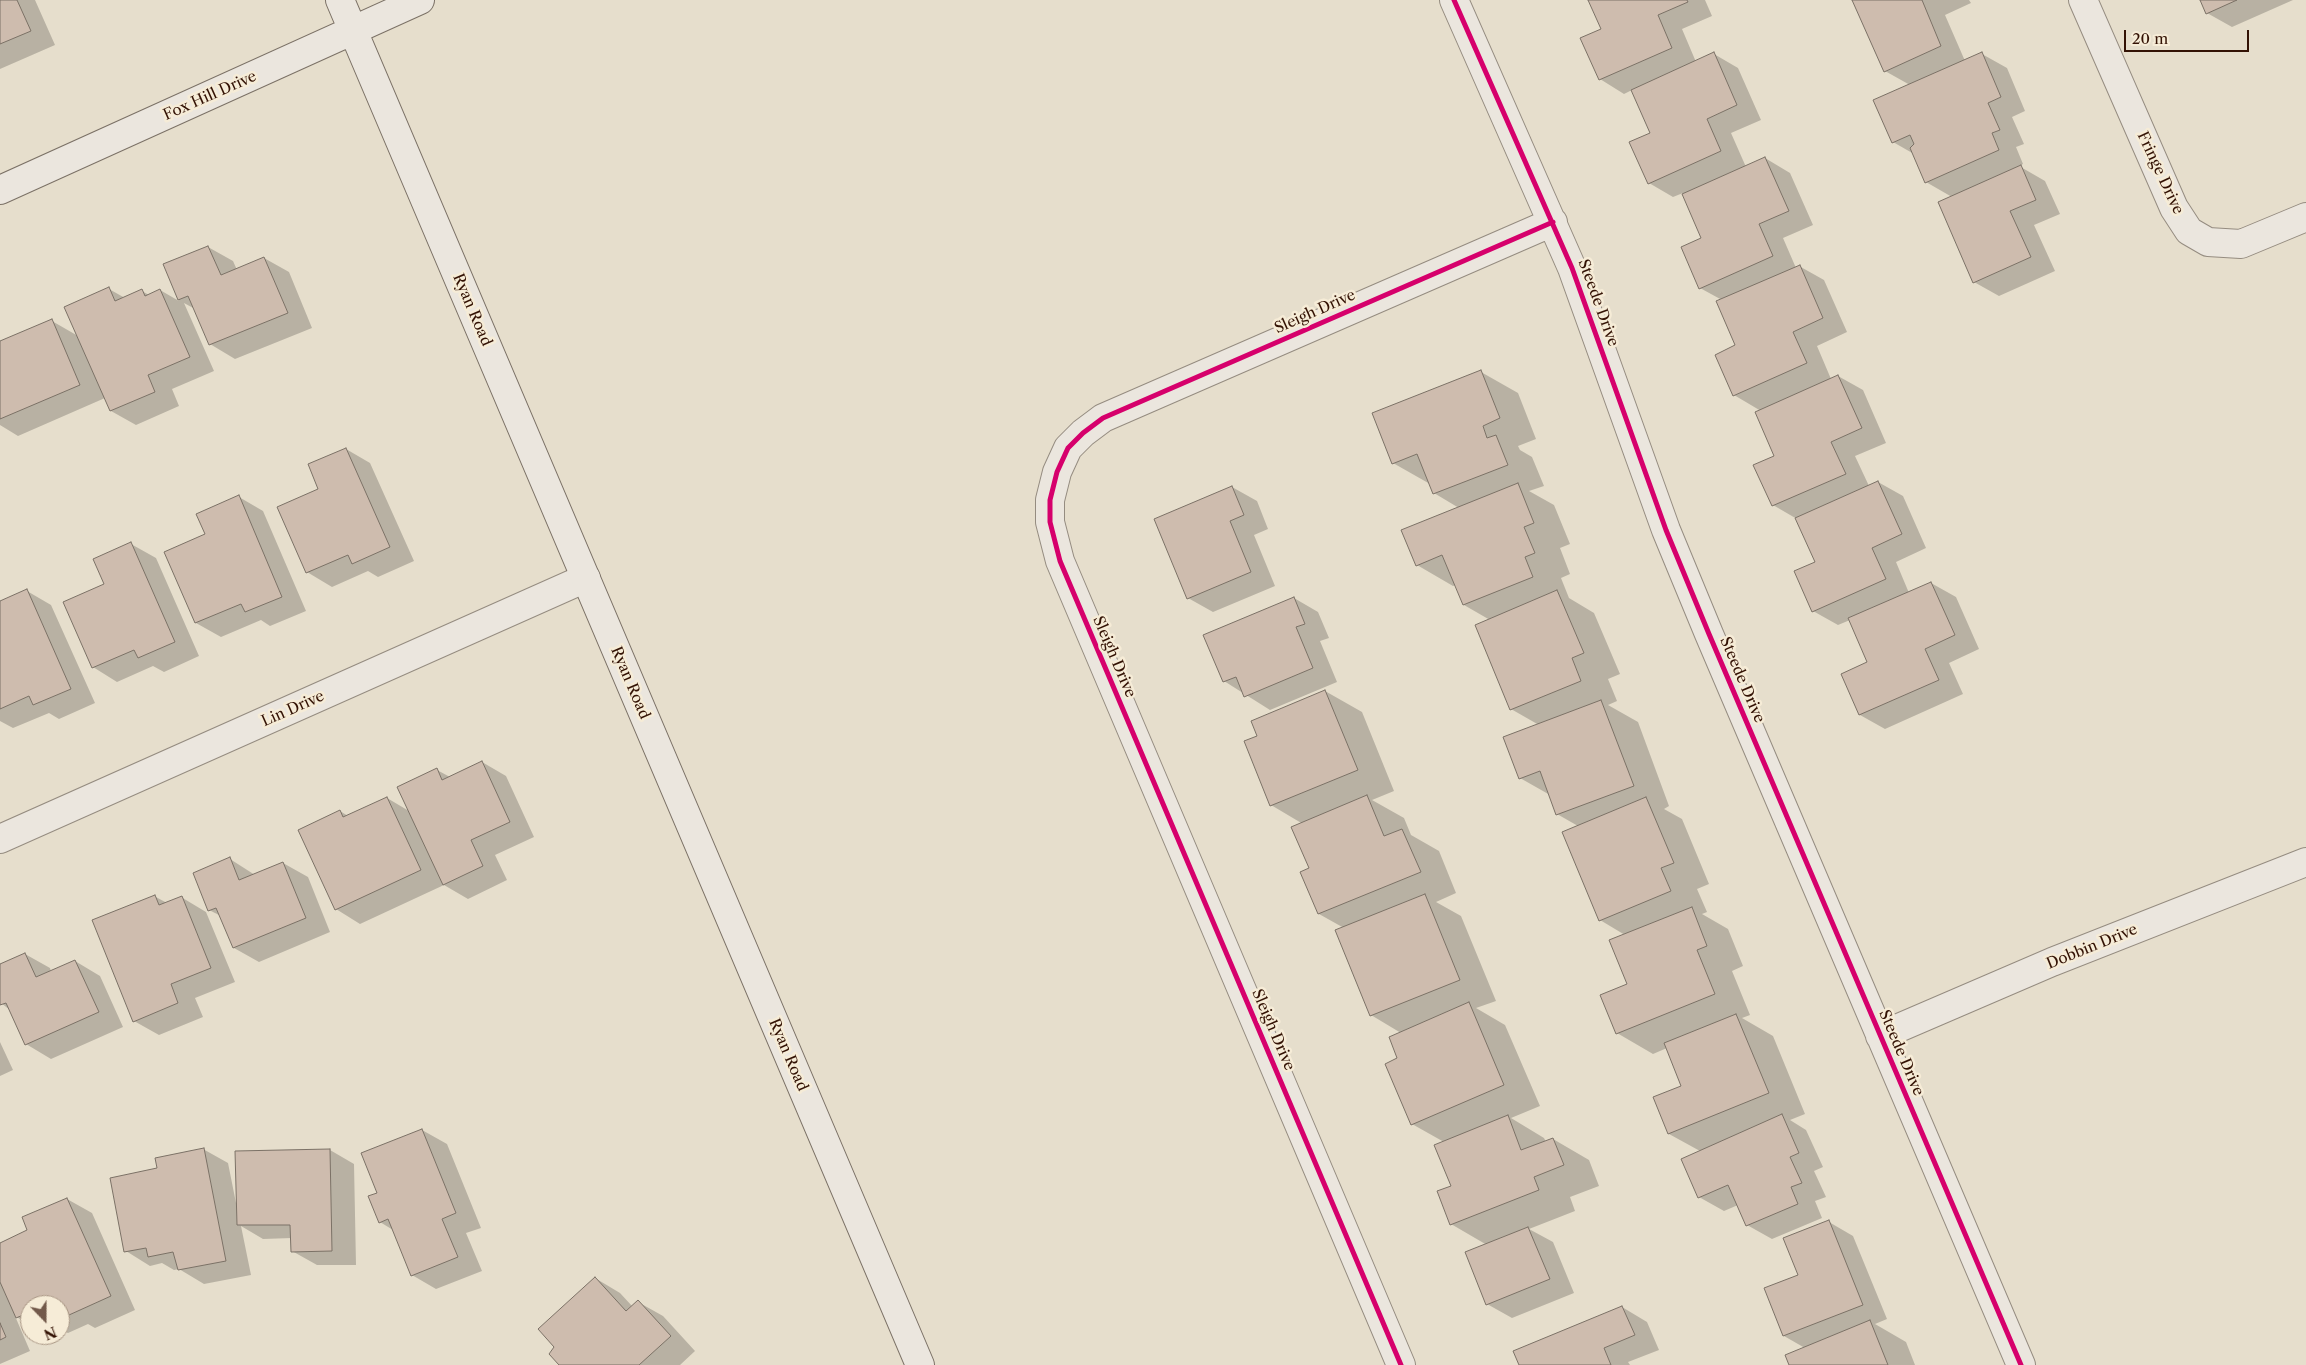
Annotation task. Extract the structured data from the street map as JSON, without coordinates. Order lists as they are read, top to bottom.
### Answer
{
  "streets": {
    "street": [
      "Fox Hill Drive",
      "Fringe Drive",
      "Steede Drive",
      "Ryan Road",
      "Sleigh Drive",
      "Lin Drive",
      "Dobbin Drive"
    ]
  },
  "crossings": [
    ["Fox Hill Drive", "Ryan Road"],
    ["Steede Drive", "Sleigh Drive"],
    ["Steede Drive", "Dobbin Drive"],
    ["Ryan Road", "Lin Drive"]
  ],
  "scale_bar": "20 m",
  "north": "bottom"
}
